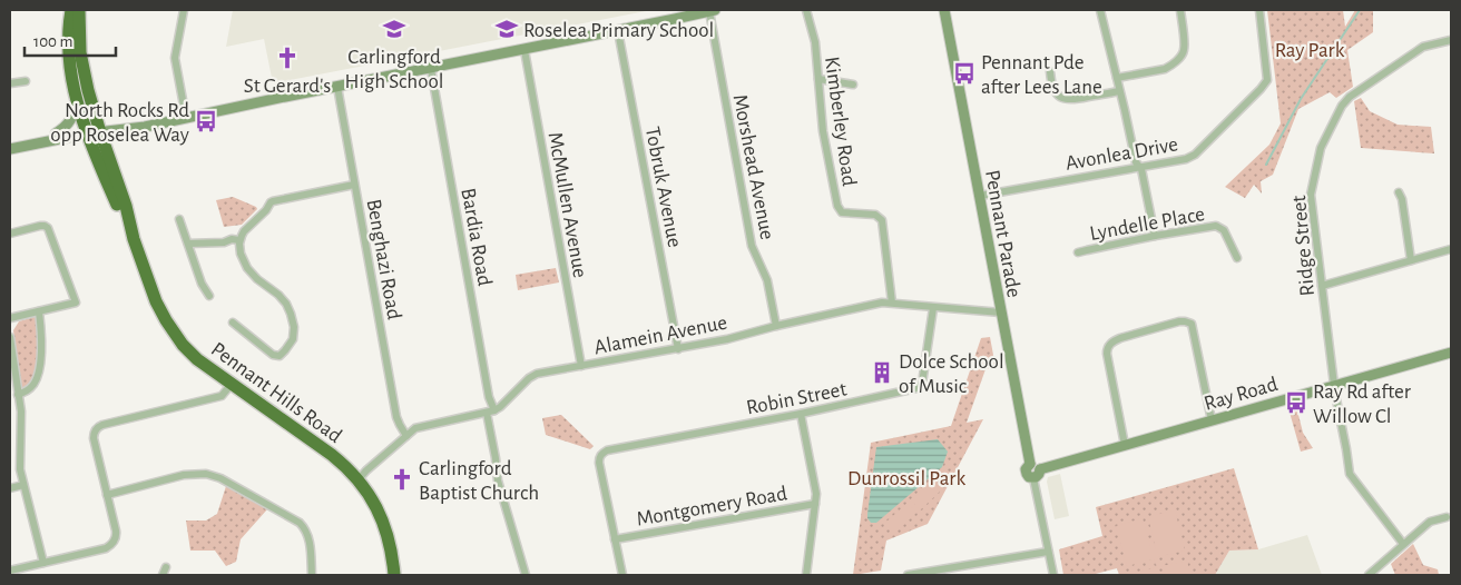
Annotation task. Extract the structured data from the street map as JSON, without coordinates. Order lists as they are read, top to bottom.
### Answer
{
  "streets": {
    "highway": ["Pennant Hills Road"],
    "street": [
      "Kimberley Road",
      "Avonlea Drive",
      "Morshead Avenue",
      "Tobruk Avenue",
      "McMullen Avenue",
      "Lyndelle Place",
      "Pennant Parade",
      "Bardia Road",
      "Ridge Street",
      "Benghazi Road",
      "Alamein Avenue",
      "Ray Road",
      "Robin Street",
      "Montgomery Road"
    ]
  },
  "crossings": [
    ["Kimberley Road", "Alamein Avenue"],
    ["Avonlea Drive", "Pennant Parade"],
    ["Morshead Avenue", "Alamein Avenue"],
    ["Tobruk Avenue", "Alamein Avenue"],
    ["McMullen Avenue", "Alamein Avenue"],
    ["Pennant Parade", "Alamein Avenue"],
    ["Pennant Parade", "Ray Road"],
    ["Bardia Road", "Alamein Avenue"],
    ["Ridge Street", "Ray Road"],
    ["Alamein Avenue", "Robin Street"],
    ["Robin Street", "Montgomery Road"]
  ],
  "parks": ["Ray Park", "Dunrossil Park"],
  "places": {
    "school or university": ["Carlingford High School", "Roselea Primary School"],
    "church": ["St Gerard's", "Carlingford Baptist Church"],
    "bus stop": ["Pennant Pde after Lees Lane", "North Rocks Rd opp Roselea Way", "Ray Rd after Willow Cl"],
    "building": ["Dolce School of Music"]
  },
  "scale_bar": "100 m"
}
